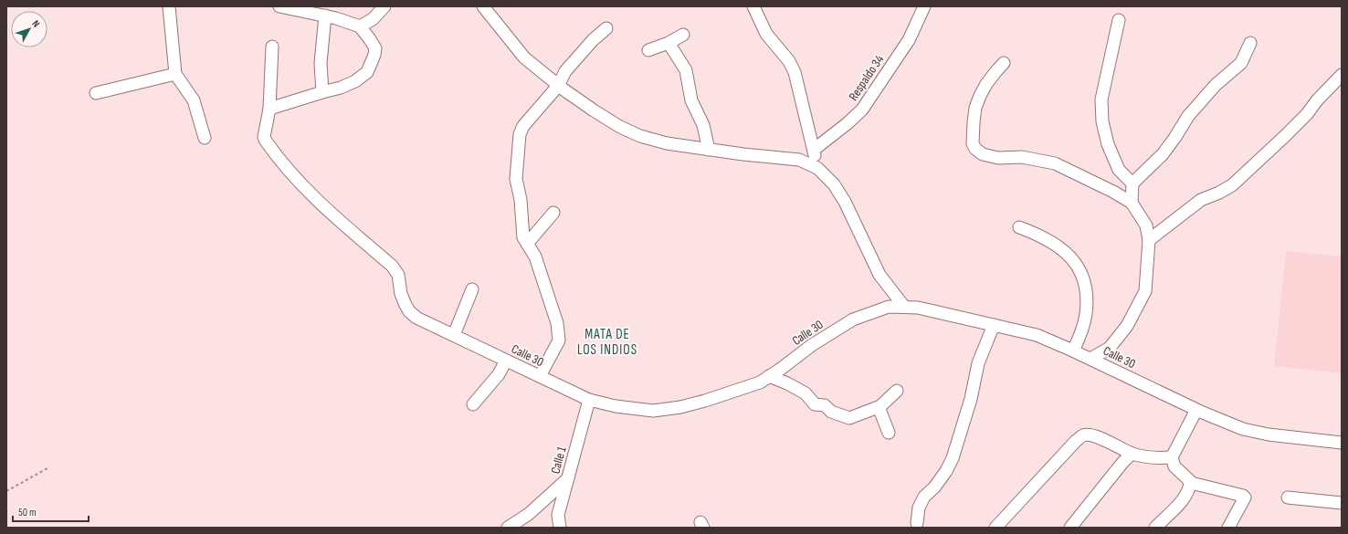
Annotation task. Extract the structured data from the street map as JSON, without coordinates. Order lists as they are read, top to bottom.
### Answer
{
  "streets": {
    "street": ["Respaldo 34", "Calle 30", "Calle 1"]
  },
  "crossings": [
    ["Calle 30", "Calle 1"]
  ],
  "districts": ["MATA DE LOS INDIOS"],
  "scale_bar": "50 m",
  "north": "top right"
}
